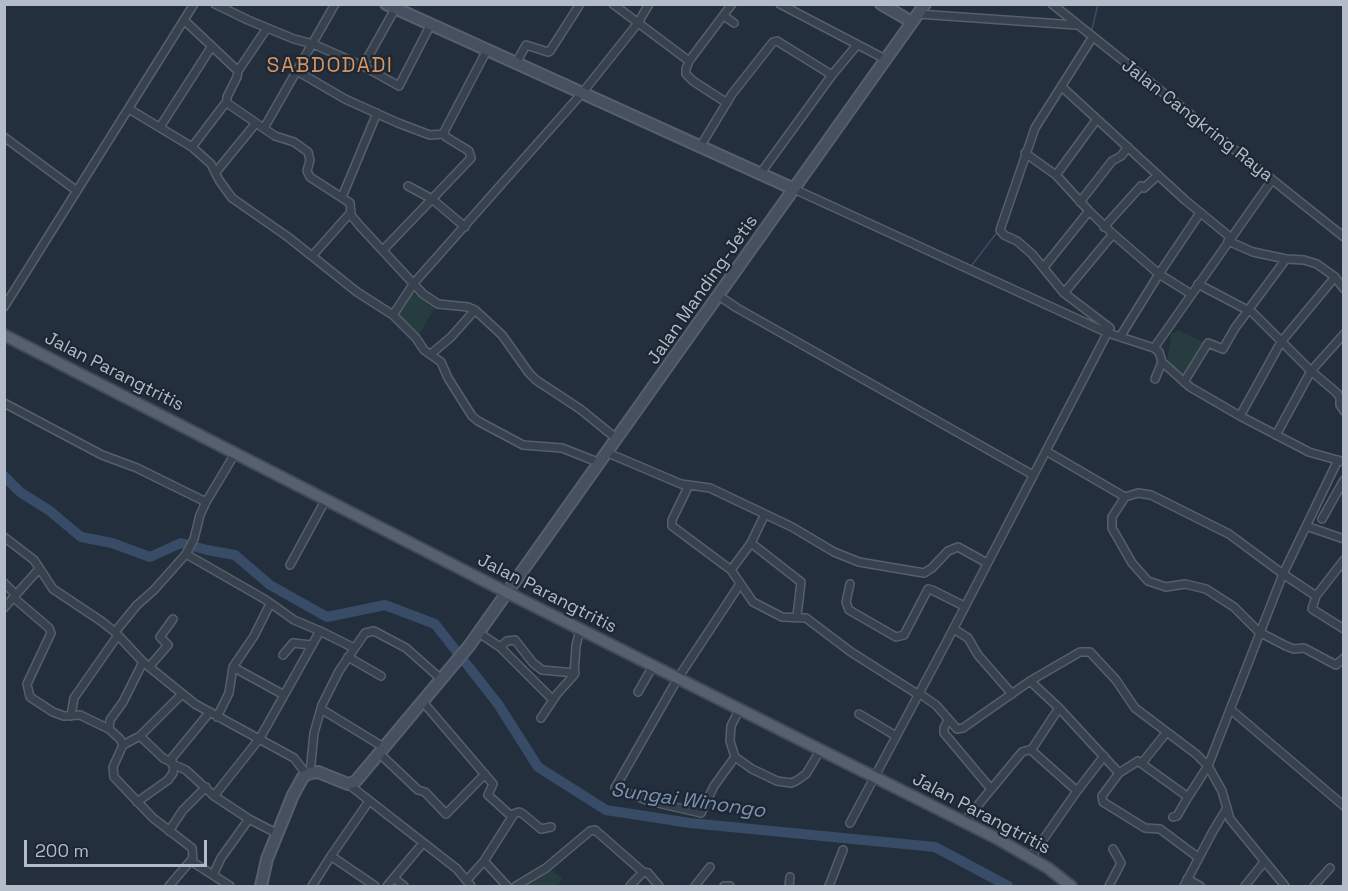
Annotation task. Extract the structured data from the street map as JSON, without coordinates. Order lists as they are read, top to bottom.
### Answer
{
  "streets": {
    "main road": ["Jalan Manding-Jetis", "Jalan Parangtritis"],
    "street": ["Jalan Cangkring Raya"]
  },
  "crossings": [
    ["Jalan Manding-Jetis", "Jalan Parangtritis"]
  ],
  "districts": ["SABDODADI"],
  "water": ["Sungai Winongo"],
  "scale_bar": "200 m"
}
